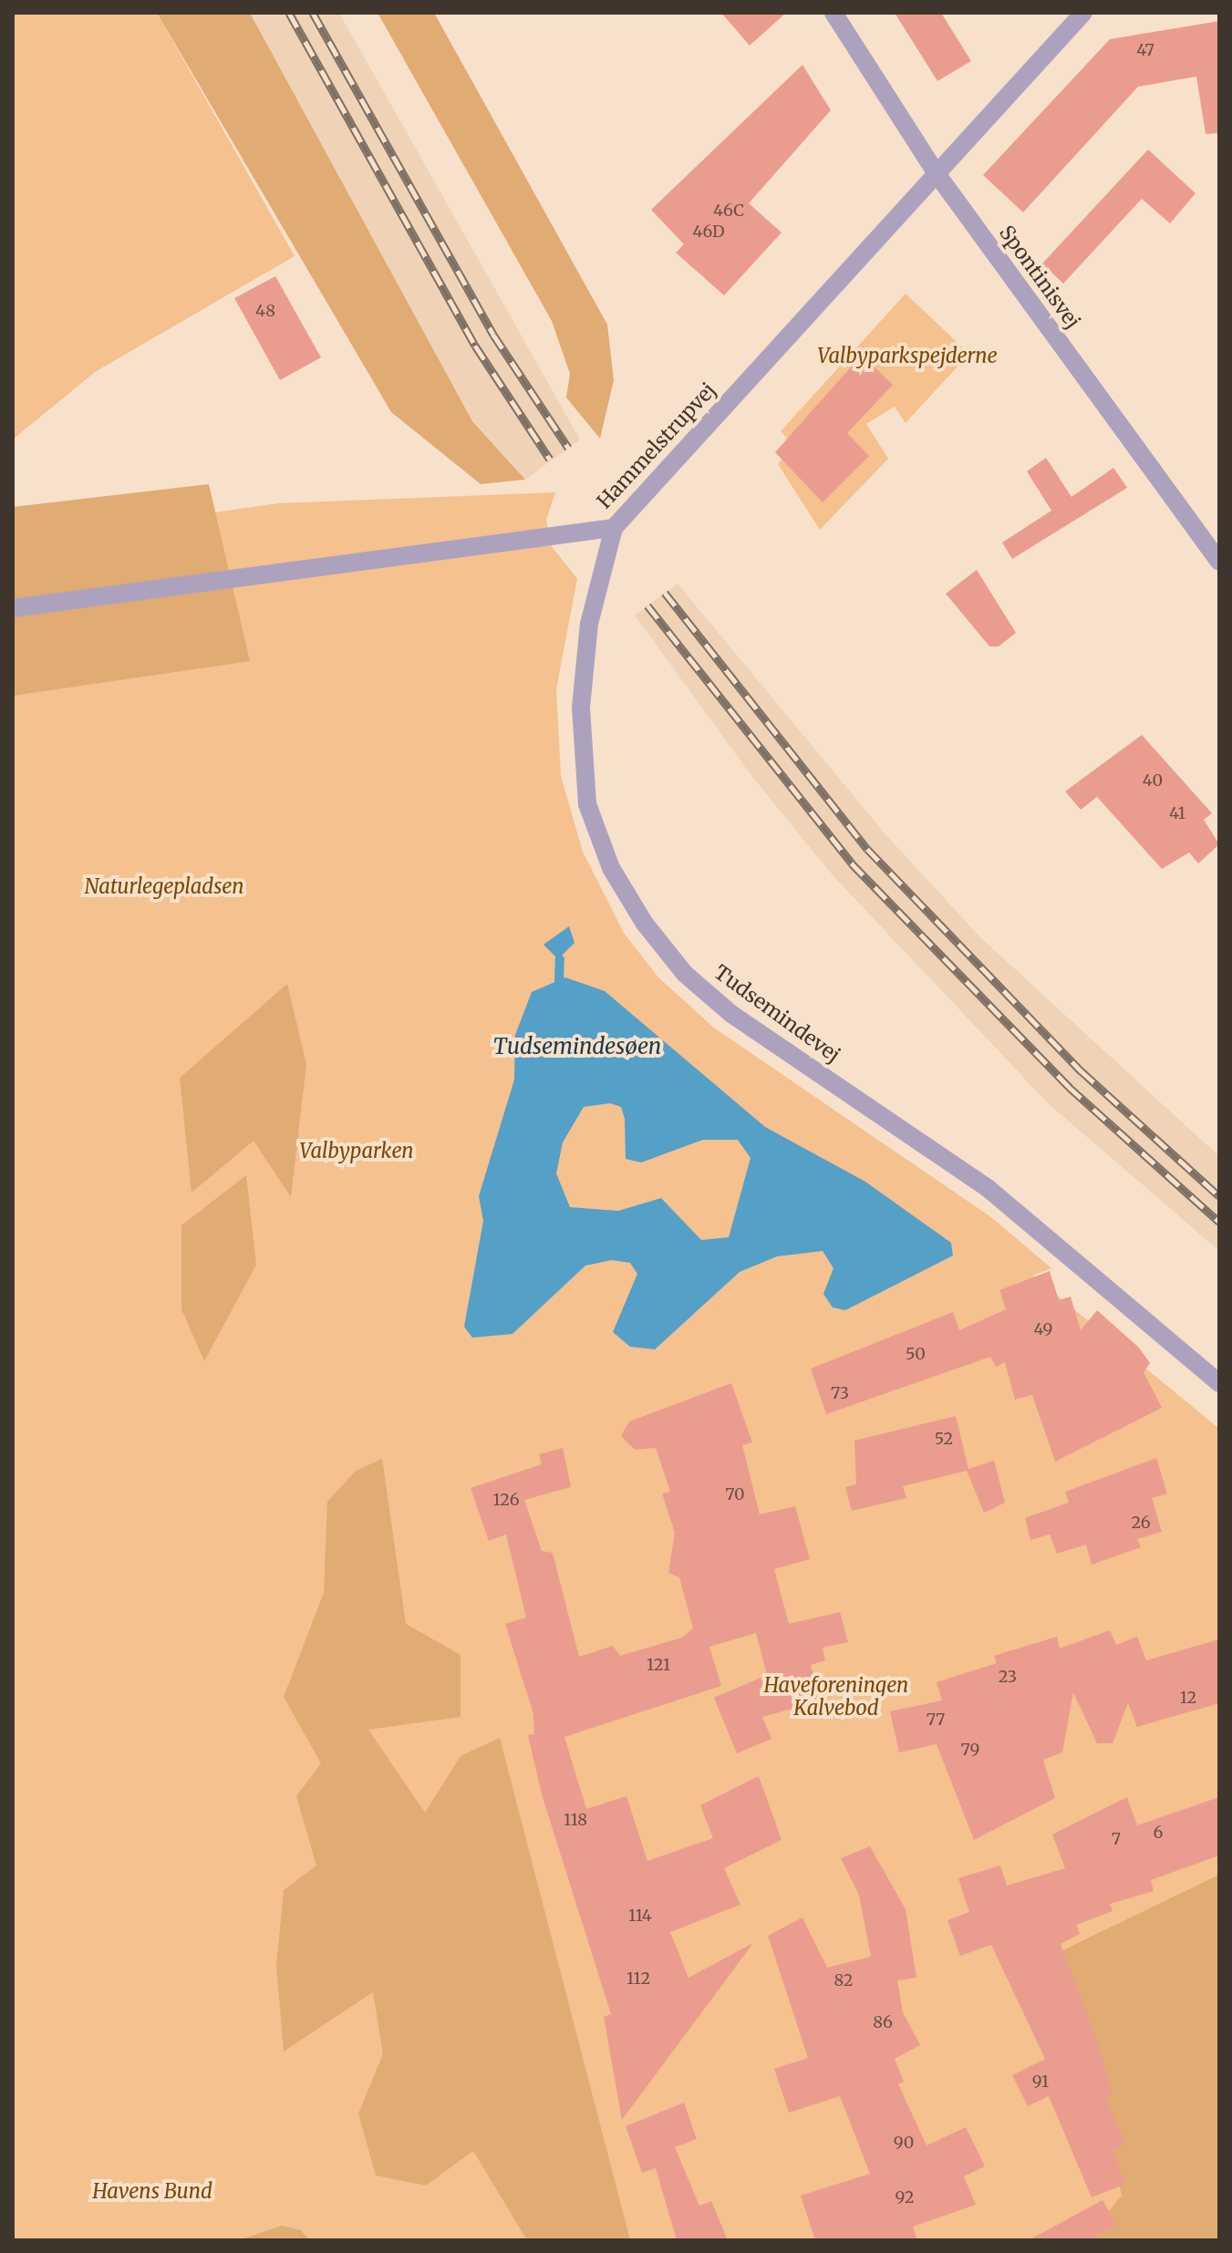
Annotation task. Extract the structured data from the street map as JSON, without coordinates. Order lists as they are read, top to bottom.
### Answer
{
  "streets": {
    "street": ["Spontinisvej", "Hammelstrupvej", "Tudsemindevej"]
  },
  "crossings": [
    ["Spontinisvej", "Hammelstrupvej"],
    ["Hammelstrupvej", "Tudsemindevej"]
  ],
  "water": ["Tudsemindesøen"],
  "parks": [
    "Valbyparkspejderne",
    "Naturlegepladsen",
    "Valbyparken",
    "Haveforeningen Kalvebod",
    "Havens Bund"
  ],
  "house_numbers": [
    "47",
    "46C",
    "46D",
    "48",
    "40",
    "41",
    "49",
    "50",
    "73",
    "52",
    "70",
    "126",
    "26",
    "121",
    "23",
    "12",
    "77",
    "79",
    "118",
    "6",
    "7",
    "114",
    "112",
    "82",
    "86",
    "91",
    "90",
    "92"
  ]
}
